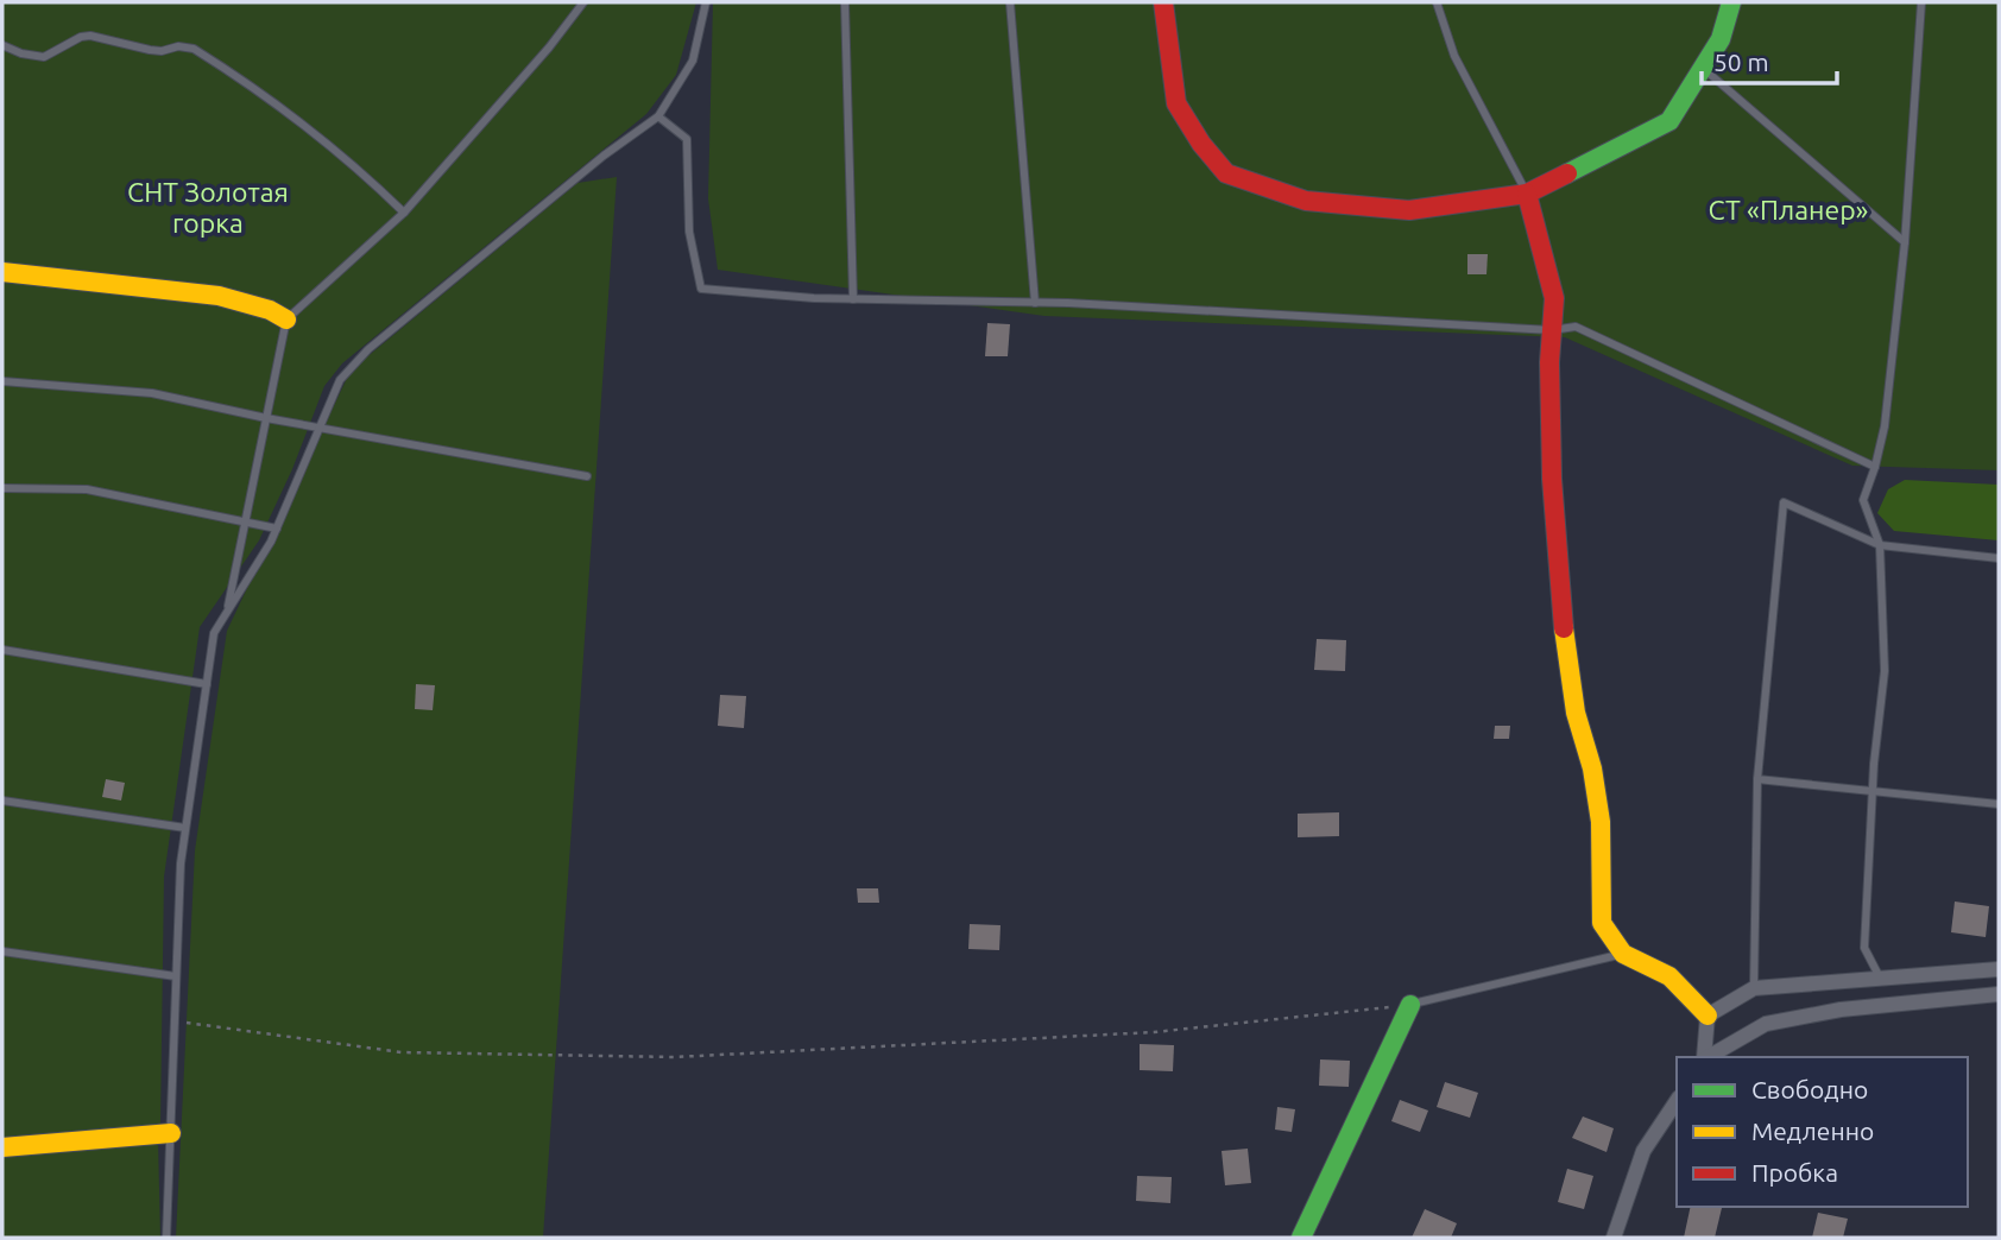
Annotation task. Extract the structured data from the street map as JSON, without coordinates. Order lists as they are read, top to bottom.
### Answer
{
  "parks": ["СНТ Золотая горка", "СТ «Планер»"],
  "legend": ["Свободно", "Медленно", "Пробка"],
  "scale_bar": "50 m"
}
